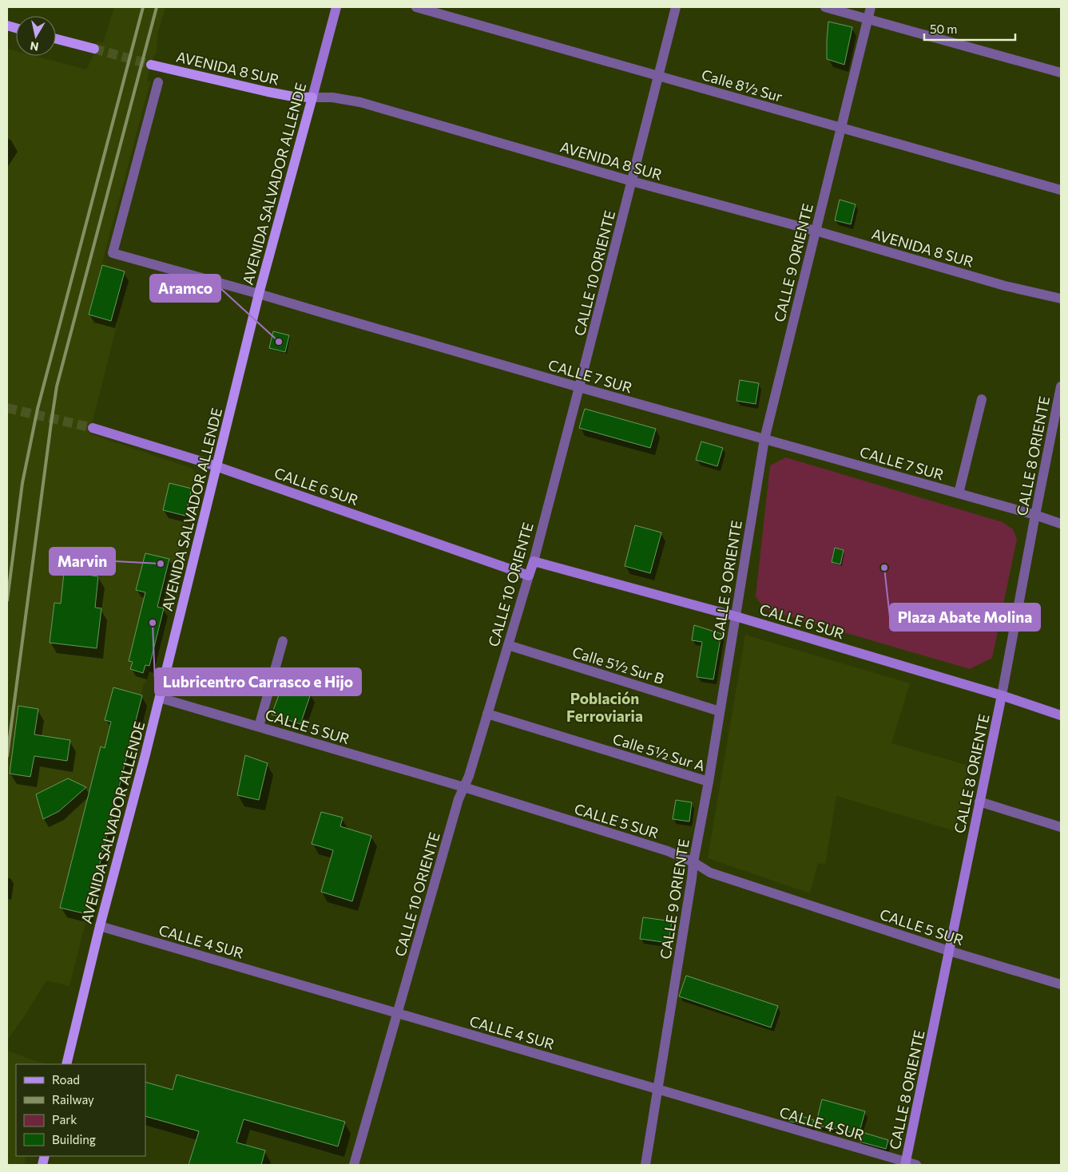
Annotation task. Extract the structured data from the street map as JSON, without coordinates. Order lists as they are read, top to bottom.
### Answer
{
  "streets": {
    "main road": ["AVENIDA 8 SUR", "AVENIDA SALVADOR ALLENDE"],
    "street": [
      "Calle 8½ Sur",
      "CALLE 9 ORIENTE",
      "CALLE 10 ORIENTE",
      "CALLE 7 SUR",
      "CALLE 8 ORIENTE",
      "CALLE 6 SUR",
      "Calle 5½ Sur B",
      "CALLE 5 SUR",
      "Calle 5½ Sur A",
      "CALLE 4 SUR"
    ]
  },
  "crossings": [
    ["AVENIDA 8 SUR", "AVENIDA SALVADOR ALLENDE"],
    ["AVENIDA 8 SUR", "CALLE 9 ORIENTE"],
    ["AVENIDA 8 SUR", "CALLE 10 ORIENTE"],
    ["Calle 8½ Sur", "CALLE 9 ORIENTE"],
    ["Calle 8½ Sur", "CALLE 10 ORIENTE"],
    ["AVENIDA SALVADOR ALLENDE", "CALLE 7 SUR"],
    ["AVENIDA SALVADOR ALLENDE", "CALLE 6 SUR"],
    ["AVENIDA SALVADOR ALLENDE", "CALLE 5 SUR"],
    ["AVENIDA SALVADOR ALLENDE", "CALLE 4 SUR"],
    ["CALLE 9 ORIENTE", "CALLE 7 SUR"],
    ["CALLE 9 ORIENTE", "CALLE 6 SUR"],
    ["CALLE 9 ORIENTE", "Calle 5½ Sur B"],
    ["CALLE 9 ORIENTE", "CALLE 5 SUR"],
    ["CALLE 9 ORIENTE", "Calle 5½ Sur A"],
    ["CALLE 9 ORIENTE", "CALLE 4 SUR"],
    ["CALLE 10 ORIENTE", "CALLE 7 SUR"],
    ["CALLE 10 ORIENTE", "CALLE 6 SUR"],
    ["CALLE 10 ORIENTE", "Calle 5½ Sur B"],
    ["CALLE 10 ORIENTE", "CALLE 5 SUR"],
    ["CALLE 10 ORIENTE", "Calle 5½ Sur A"],
    ["CALLE 10 ORIENTE", "CALLE 4 SUR"],
    ["CALLE 7 SUR", "CALLE 8 ORIENTE"],
    ["CALLE 8 ORIENTE", "CALLE 6 SUR"],
    ["CALLE 8 ORIENTE", "CALLE 5 SUR"],
    ["CALLE 8 ORIENTE", "CALLE 4 SUR"]
  ],
  "districts": ["Población Ferroviaria"],
  "places": [
    "Aramco",
    "Marvin",
    "Plaza Abate Molina",
    "Lubricentro Carrasco e Hijo"
  ],
  "legend": [
    "Road",
    "Railway",
    "Park",
    "Building"
  ],
  "scale_bar": "50 m",
  "north": "bottom"
}
